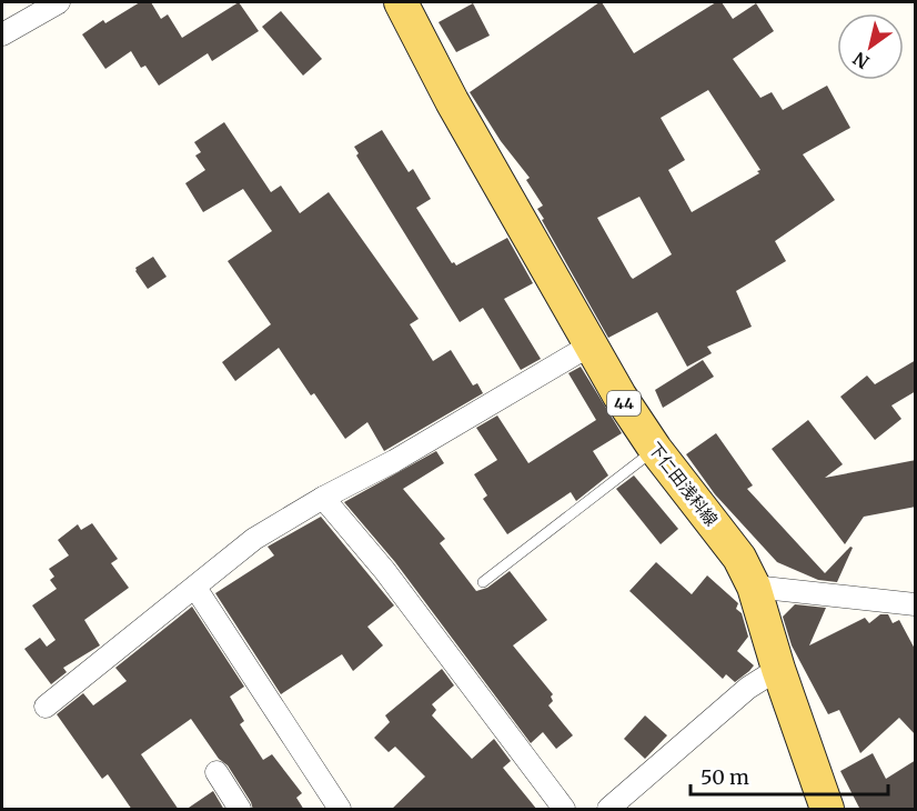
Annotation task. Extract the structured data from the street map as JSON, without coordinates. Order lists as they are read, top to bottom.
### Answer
{
  "streets": {
    "main road": ["44", "下仁田浅科線"]
  },
  "scale_bar": "50 m",
  "north": "bottom left"
}
